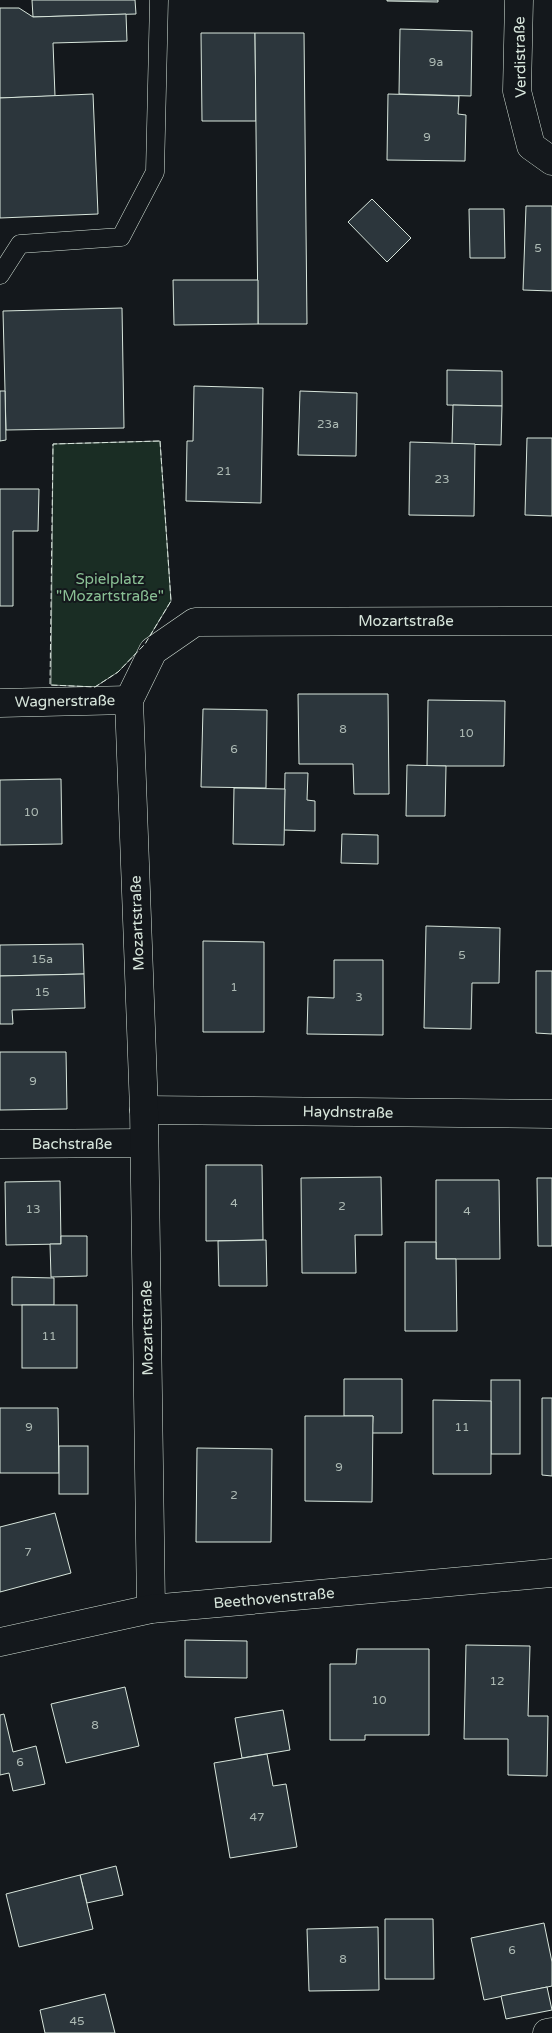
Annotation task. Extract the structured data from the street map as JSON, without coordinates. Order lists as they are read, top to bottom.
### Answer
{
  "streets": {
    "street": [
      "Verdistraße",
      "Mozartstraße",
      "Wagnerstraße",
      "Haydnstraße",
      "Bachstraße",
      "Beethovenstraße"
    ]
  },
  "crossings": [
    ["Mozartstraße", "Wagnerstraße"],
    ["Mozartstraße", "Haydnstraße"],
    ["Mozartstraße", "Bachstraße"],
    ["Mozartstraße", "Beethovenstraße"]
  ],
  "parks": ["Spielplatz \"Mozartstraße\""],
  "house_numbers": [
    "9a",
    "9",
    "5",
    "23a",
    "21",
    "23",
    "8",
    "10",
    "6",
    "10",
    "5",
    "15a",
    "1",
    "15",
    "3",
    "9",
    "4",
    "2",
    "13",
    "4",
    "11",
    "9",
    "11",
    "9",
    "2",
    "7",
    "12",
    "10",
    "8",
    "6",
    "47",
    "6",
    "8",
    "45"
  ]
}
